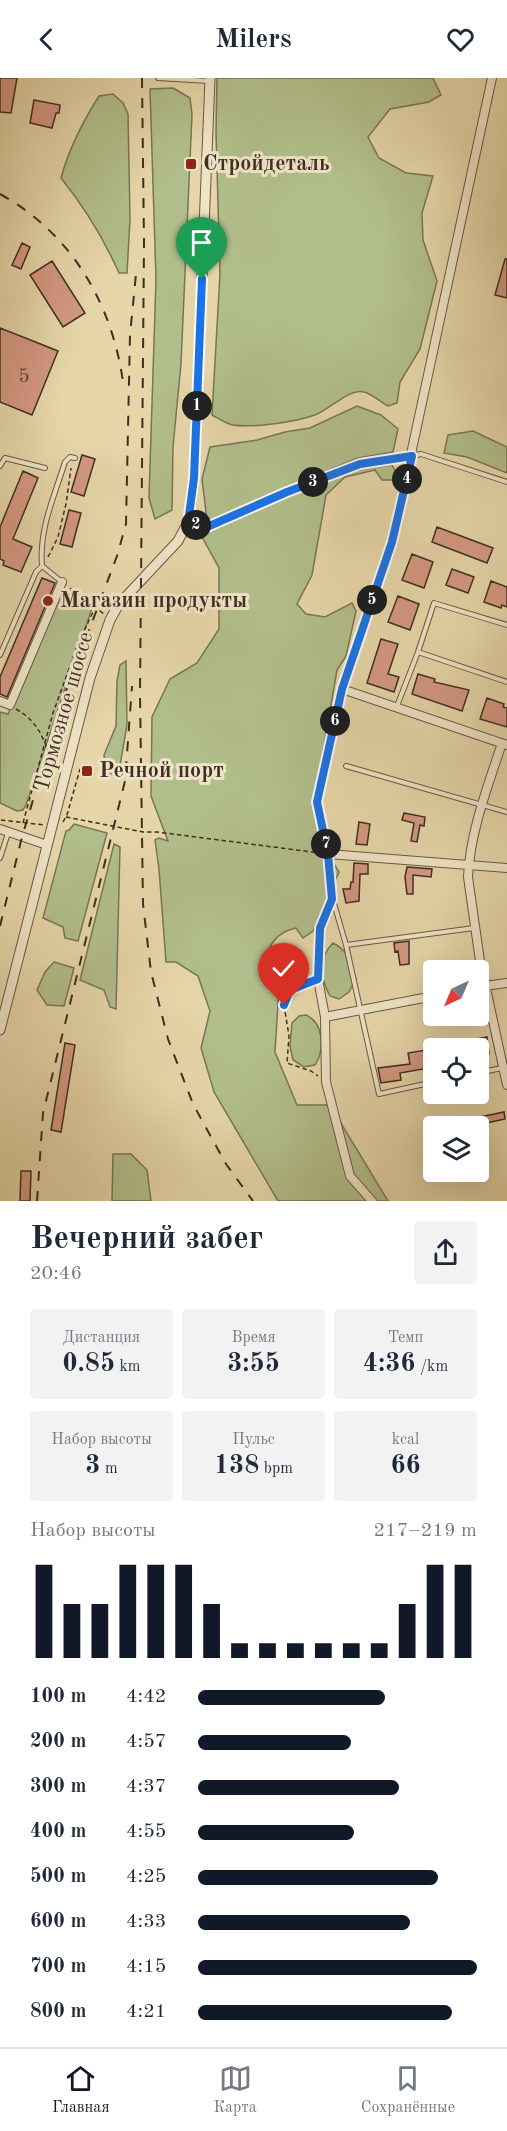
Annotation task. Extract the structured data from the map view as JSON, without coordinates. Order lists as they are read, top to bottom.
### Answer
{
  "streets": {
    "street": ["Тормозное шоссе"]
  },
  "places": {
    "transit": ["Стройдеталь", "Речной порт"],
    "other": ["Магазин продукты"]
  },
  "house_numbers": ["5"],
  "north": "bottom left",
  "page": {
    "header": "Milers",
    "pins": [
      "1",
      "4",
      "3",
      "2",
      "5",
      "6",
      "7"
    ],
    "heading": ["Вечерний забег", "20:46"],
    "stats": [
      ["Дистанция", "0.85 km"],
      ["Время", "3:55"],
      ["Темп", "4:36 /km"],
      ["Набор высоты", "3 m"],
      ["Пульс", "138 bpm"],
      ["kcal", "66"]
    ],
    "chart": ["Набор высоты", "217–219 m"],
    "list": [
      {
        "name": "100 m",
        "note": "4:42"
      },
      {
        "name": "200 m",
        "note": "4:57"
      },
      {
        "name": "300 m",
        "note": "4:37"
      },
      {
        "name": "400 m",
        "note": "4:55"
      },
      {
        "name": "500 m",
        "note": "4:25"
      },
      {
        "name": "600 m",
        "note": "4:33"
      },
      {
        "name": "700 m",
        "note": "4:15"
      },
      {
        "name": "800 m",
        "note": "4:21"
      }
    ],
    "tabs": ["Главная", "Карта", "Сохранённые"]
  }
}
